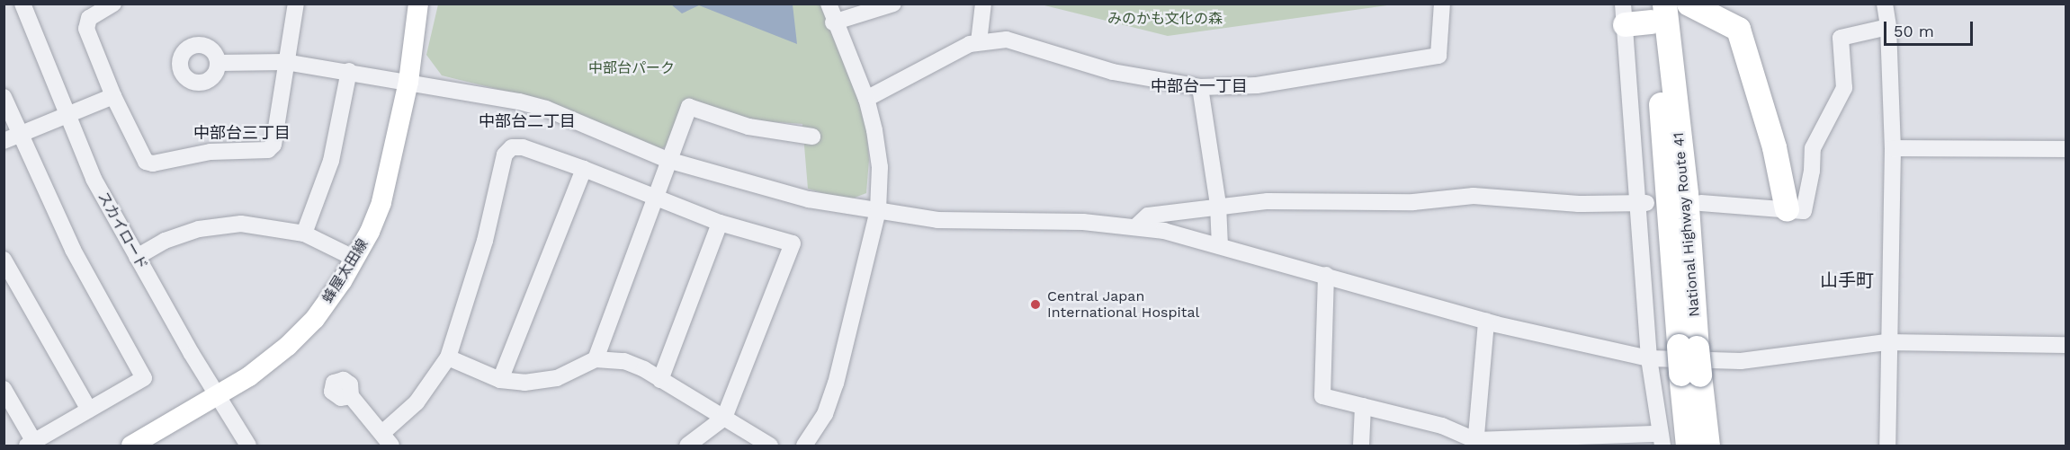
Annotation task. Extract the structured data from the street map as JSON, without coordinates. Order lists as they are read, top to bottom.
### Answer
{
  "streets": {
    "highway": ["National Highway Route 41"],
    "main road": ["蜂屋太田線"],
    "street": ["スカイロード"]
  },
  "crossings": [
    ["スカイロード", "蜂屋太田線"]
  ],
  "districts": [
    "中部台一丁目",
    "中部台二丁目",
    "中部台三丁目",
    "山手町"
  ],
  "parks": ["みのかも文化の森", "中部台パーク"],
  "places": ["Central Japan International Hospital"],
  "scale_bar": "50 m"
}
